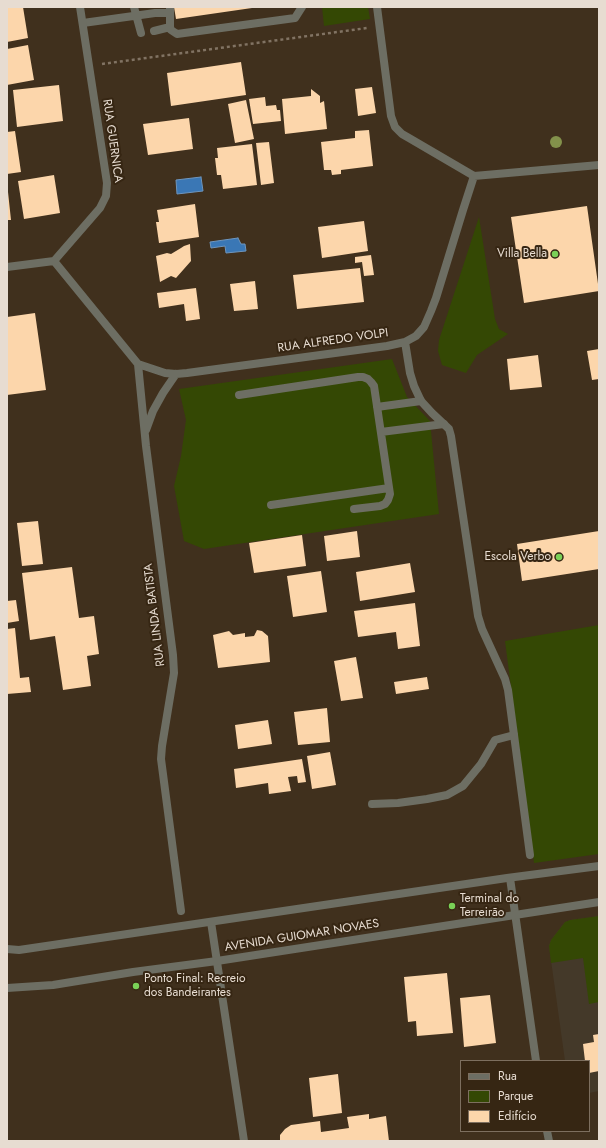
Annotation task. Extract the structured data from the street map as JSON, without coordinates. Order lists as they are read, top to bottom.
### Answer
{
  "streets": {
    "street": [
      "RUA GUERNICA",
      "RUA ALFREDO VOLPI",
      "RUA LINDA BATISTA",
      "AVENIDA GUIOMAR NOVAES"
    ]
  },
  "crossings": [
    ["RUA ALFREDO VOLPI", "RUA LINDA BATISTA"]
  ],
  "places": [
    "Villa Bella",
    "Escola Verbo",
    "Terminal do Terreirão",
    "Ponto Final: Recreio dos Bandeirantes"
  ],
  "legend": ["Rua", "Parque", "Edifício"]
}
